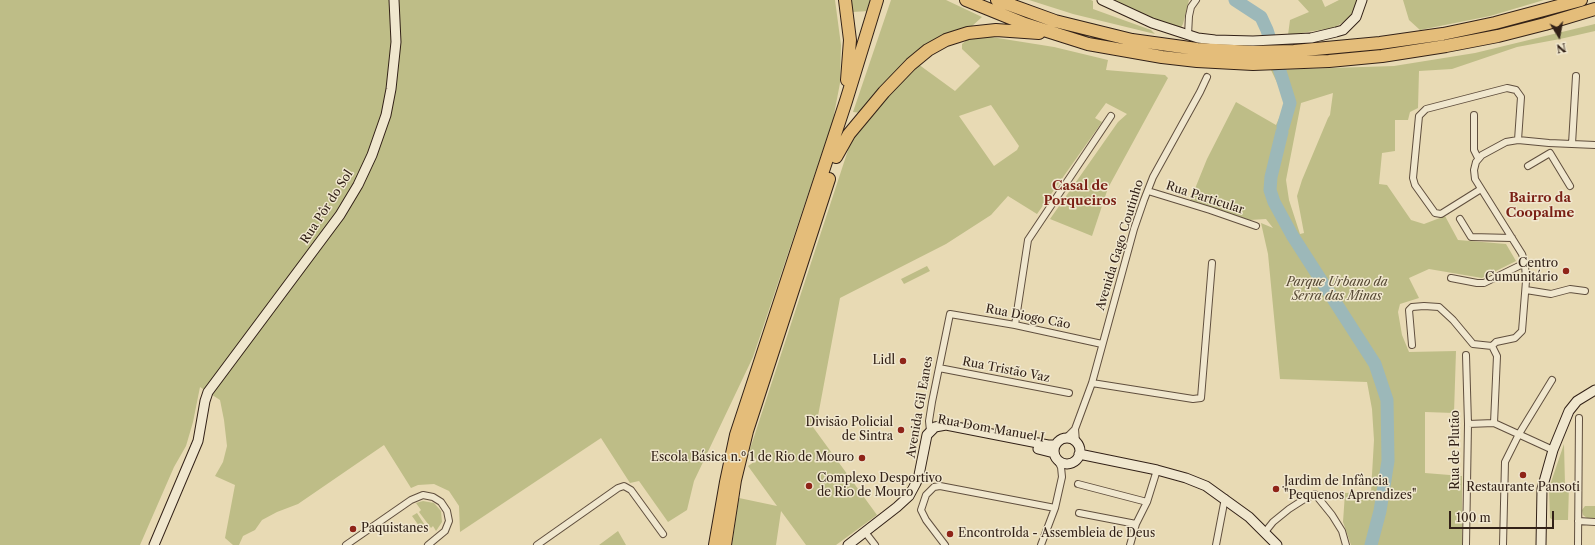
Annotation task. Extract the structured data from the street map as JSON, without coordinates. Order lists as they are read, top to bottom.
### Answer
{
  "streets": {
    "street": [
      "Rua Particular",
      "Rua Pôr do Sol",
      "Avenida Gago Coutinho",
      "Rua Diogo Cão",
      "Rua Tristão Vaz",
      "Avenida Gil Eanes",
      "Rua Dom Manuel I",
      "Rua de Plutão"
    ]
  },
  "crossings": [
    ["Rua Particular", "Avenida Gago Coutinho"],
    ["Avenida Gago Coutinho", "Rua Diogo Cão"],
    ["Avenida Gago Coutinho", "Rua Dom Manuel I"],
    ["Rua Diogo Cão", "Avenida Gil Eanes"],
    ["Rua Tristão Vaz", "Avenida Gil Eanes"],
    ["Avenida Gil Eanes", "Rua Dom Manuel I"]
  ],
  "districts": ["Casal de Porqueiros", "Bairro da Coopalme"],
  "parks": ["Parque Urbano da Serra das Minas"],
  "places": [
    "Centro Cumunitário",
    "Lidl",
    "Divisão Policial de Sintra",
    "Escola Básica n.º 1 de Rio de Mouro",
    "Restaurante Pansoti",
    "Complexo Desportivo de Rio de Mouro",
    "Jardim de Infância \"Pequenos Aprendizes\"",
    "Paquistanes",
    "EncontroIda - Assembleia de Deus"
  ],
  "scale_bar": "100 m",
  "north": "bottom"
}
